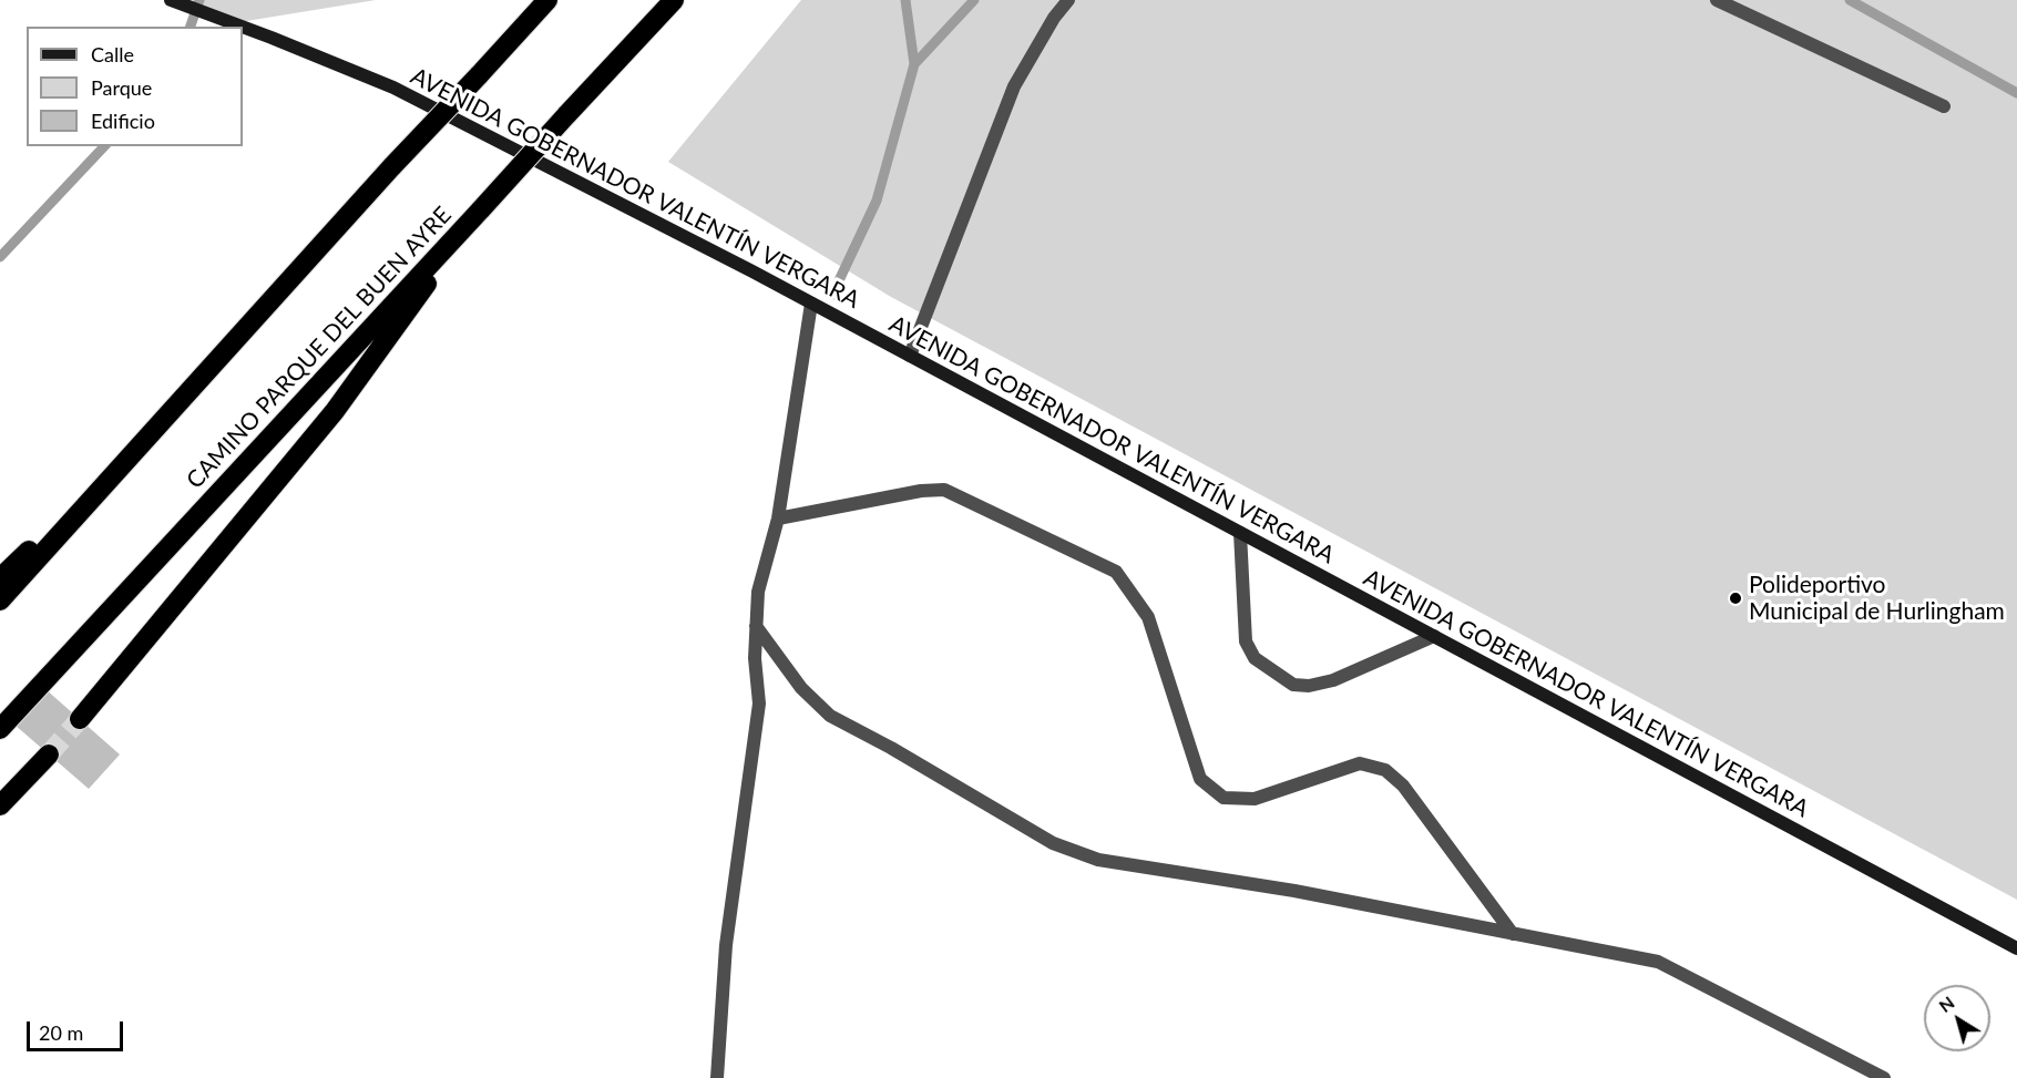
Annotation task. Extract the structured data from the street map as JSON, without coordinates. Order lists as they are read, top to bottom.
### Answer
{
  "streets": {
    "highway": ["CAMINO PARQUE DEL BUEN AYRE"],
    "street": ["AVENIDA GOBERNADOR VALENTÍN VERGARA"]
  },
  "places": ["Polideportivo Municipal de Hurlingham"],
  "legend": ["Calle", "Parque", "Edificio"],
  "scale_bar": "20 m",
  "north": "top left"
}
